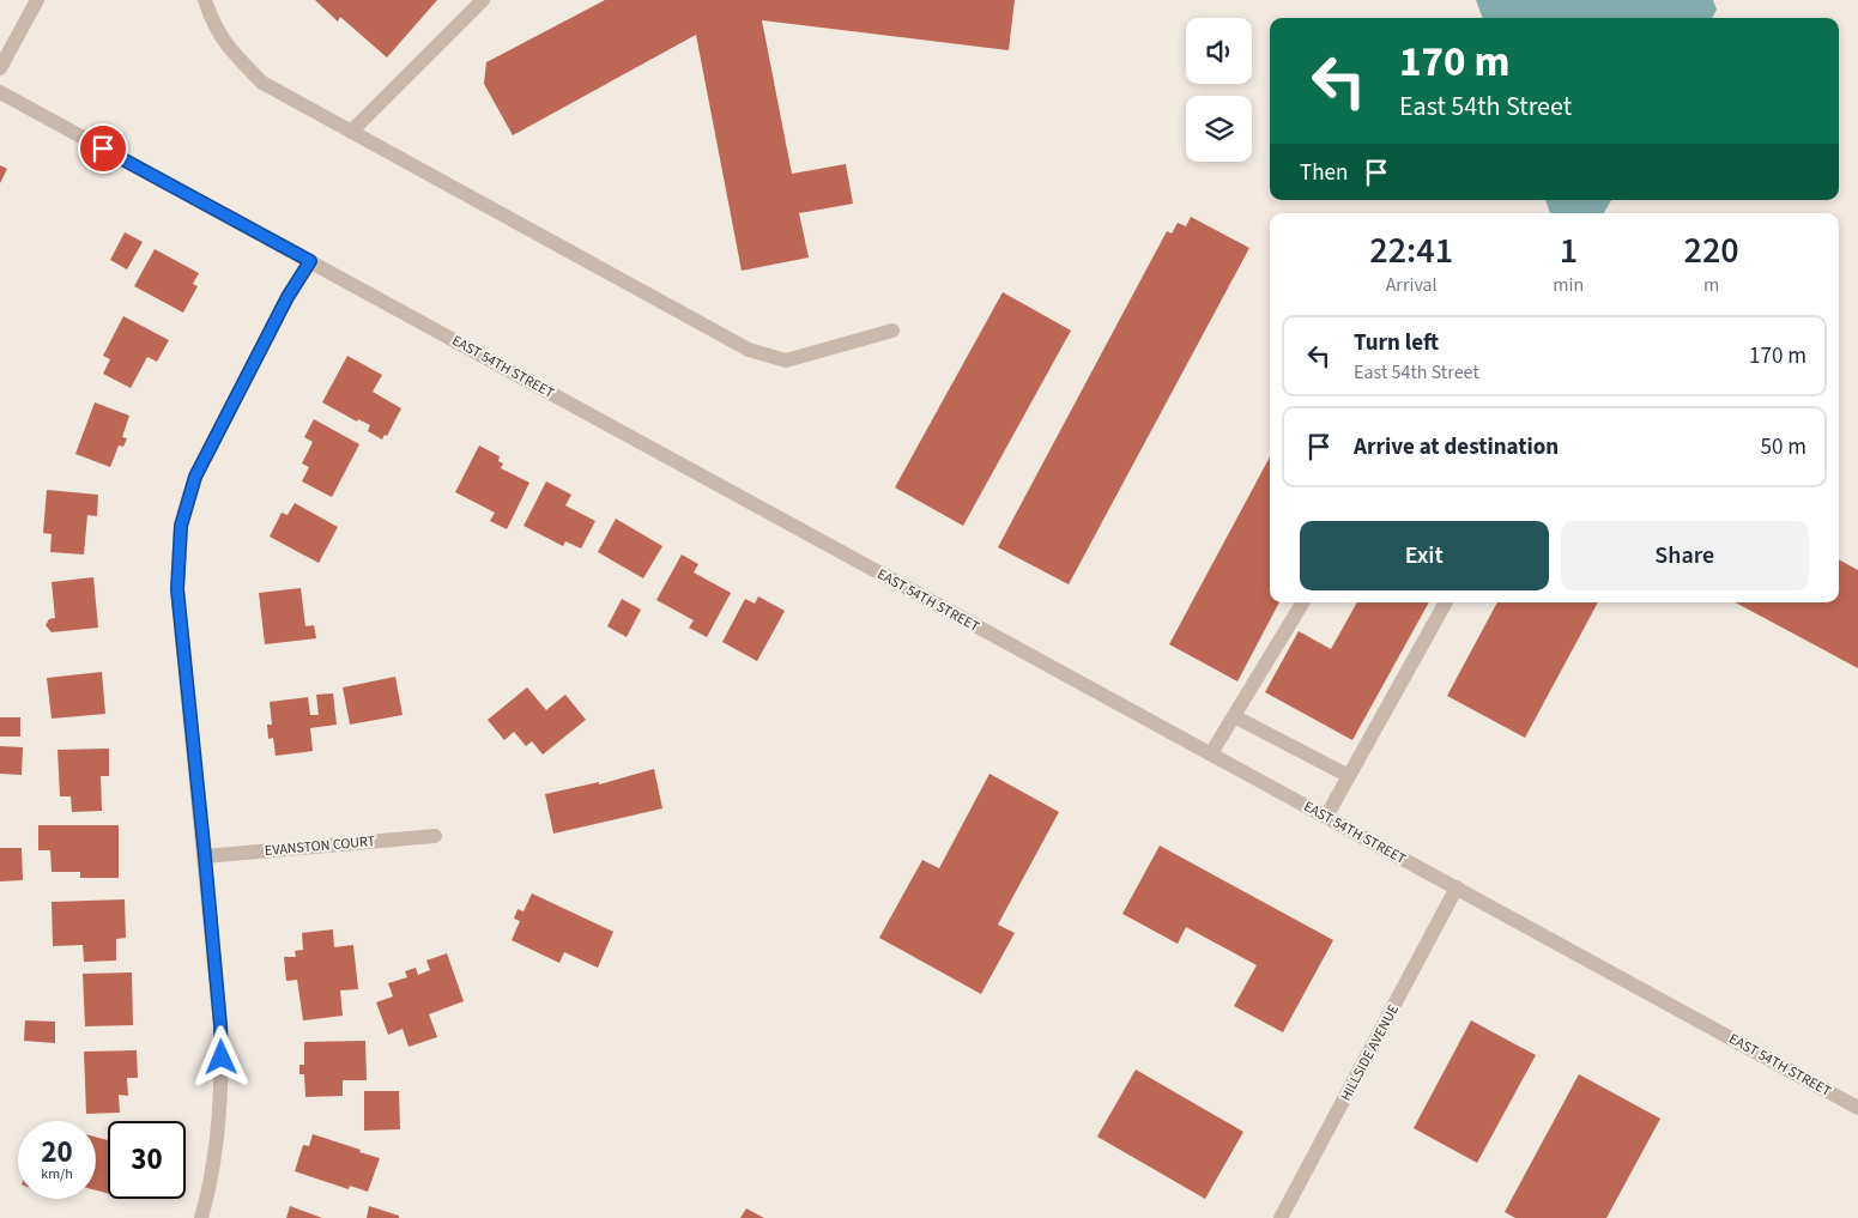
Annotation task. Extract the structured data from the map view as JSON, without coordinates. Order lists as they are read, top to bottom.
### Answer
{
  "streets": {
    "street": ["EAST 54TH STREET", "EVANSTON COURT", "HILLSIDE AVENUE"]
  },
  "crossings": [
    ["EAST 54TH STREET", "HILLSIDE AVENUE"]
  ],
  "page": {
    "turn": ["170 m", "East 54th Street"],
    "then": "Then",
    "eta": [
      "22:41",
      "Arrival",
      "1",
      "min",
      "220",
      "m"
    ],
    "list": [
      {
        "name": "Turn left",
        "note": "East 54th Street",
        "value": "170 m"
      },
      {
        "name": "Arrive at destination",
        "value": "50 m"
      }
    ],
    "buttons": ["Exit", "Share"],
    "speed": "20 km/h",
    "limit": "30"
  }
}
